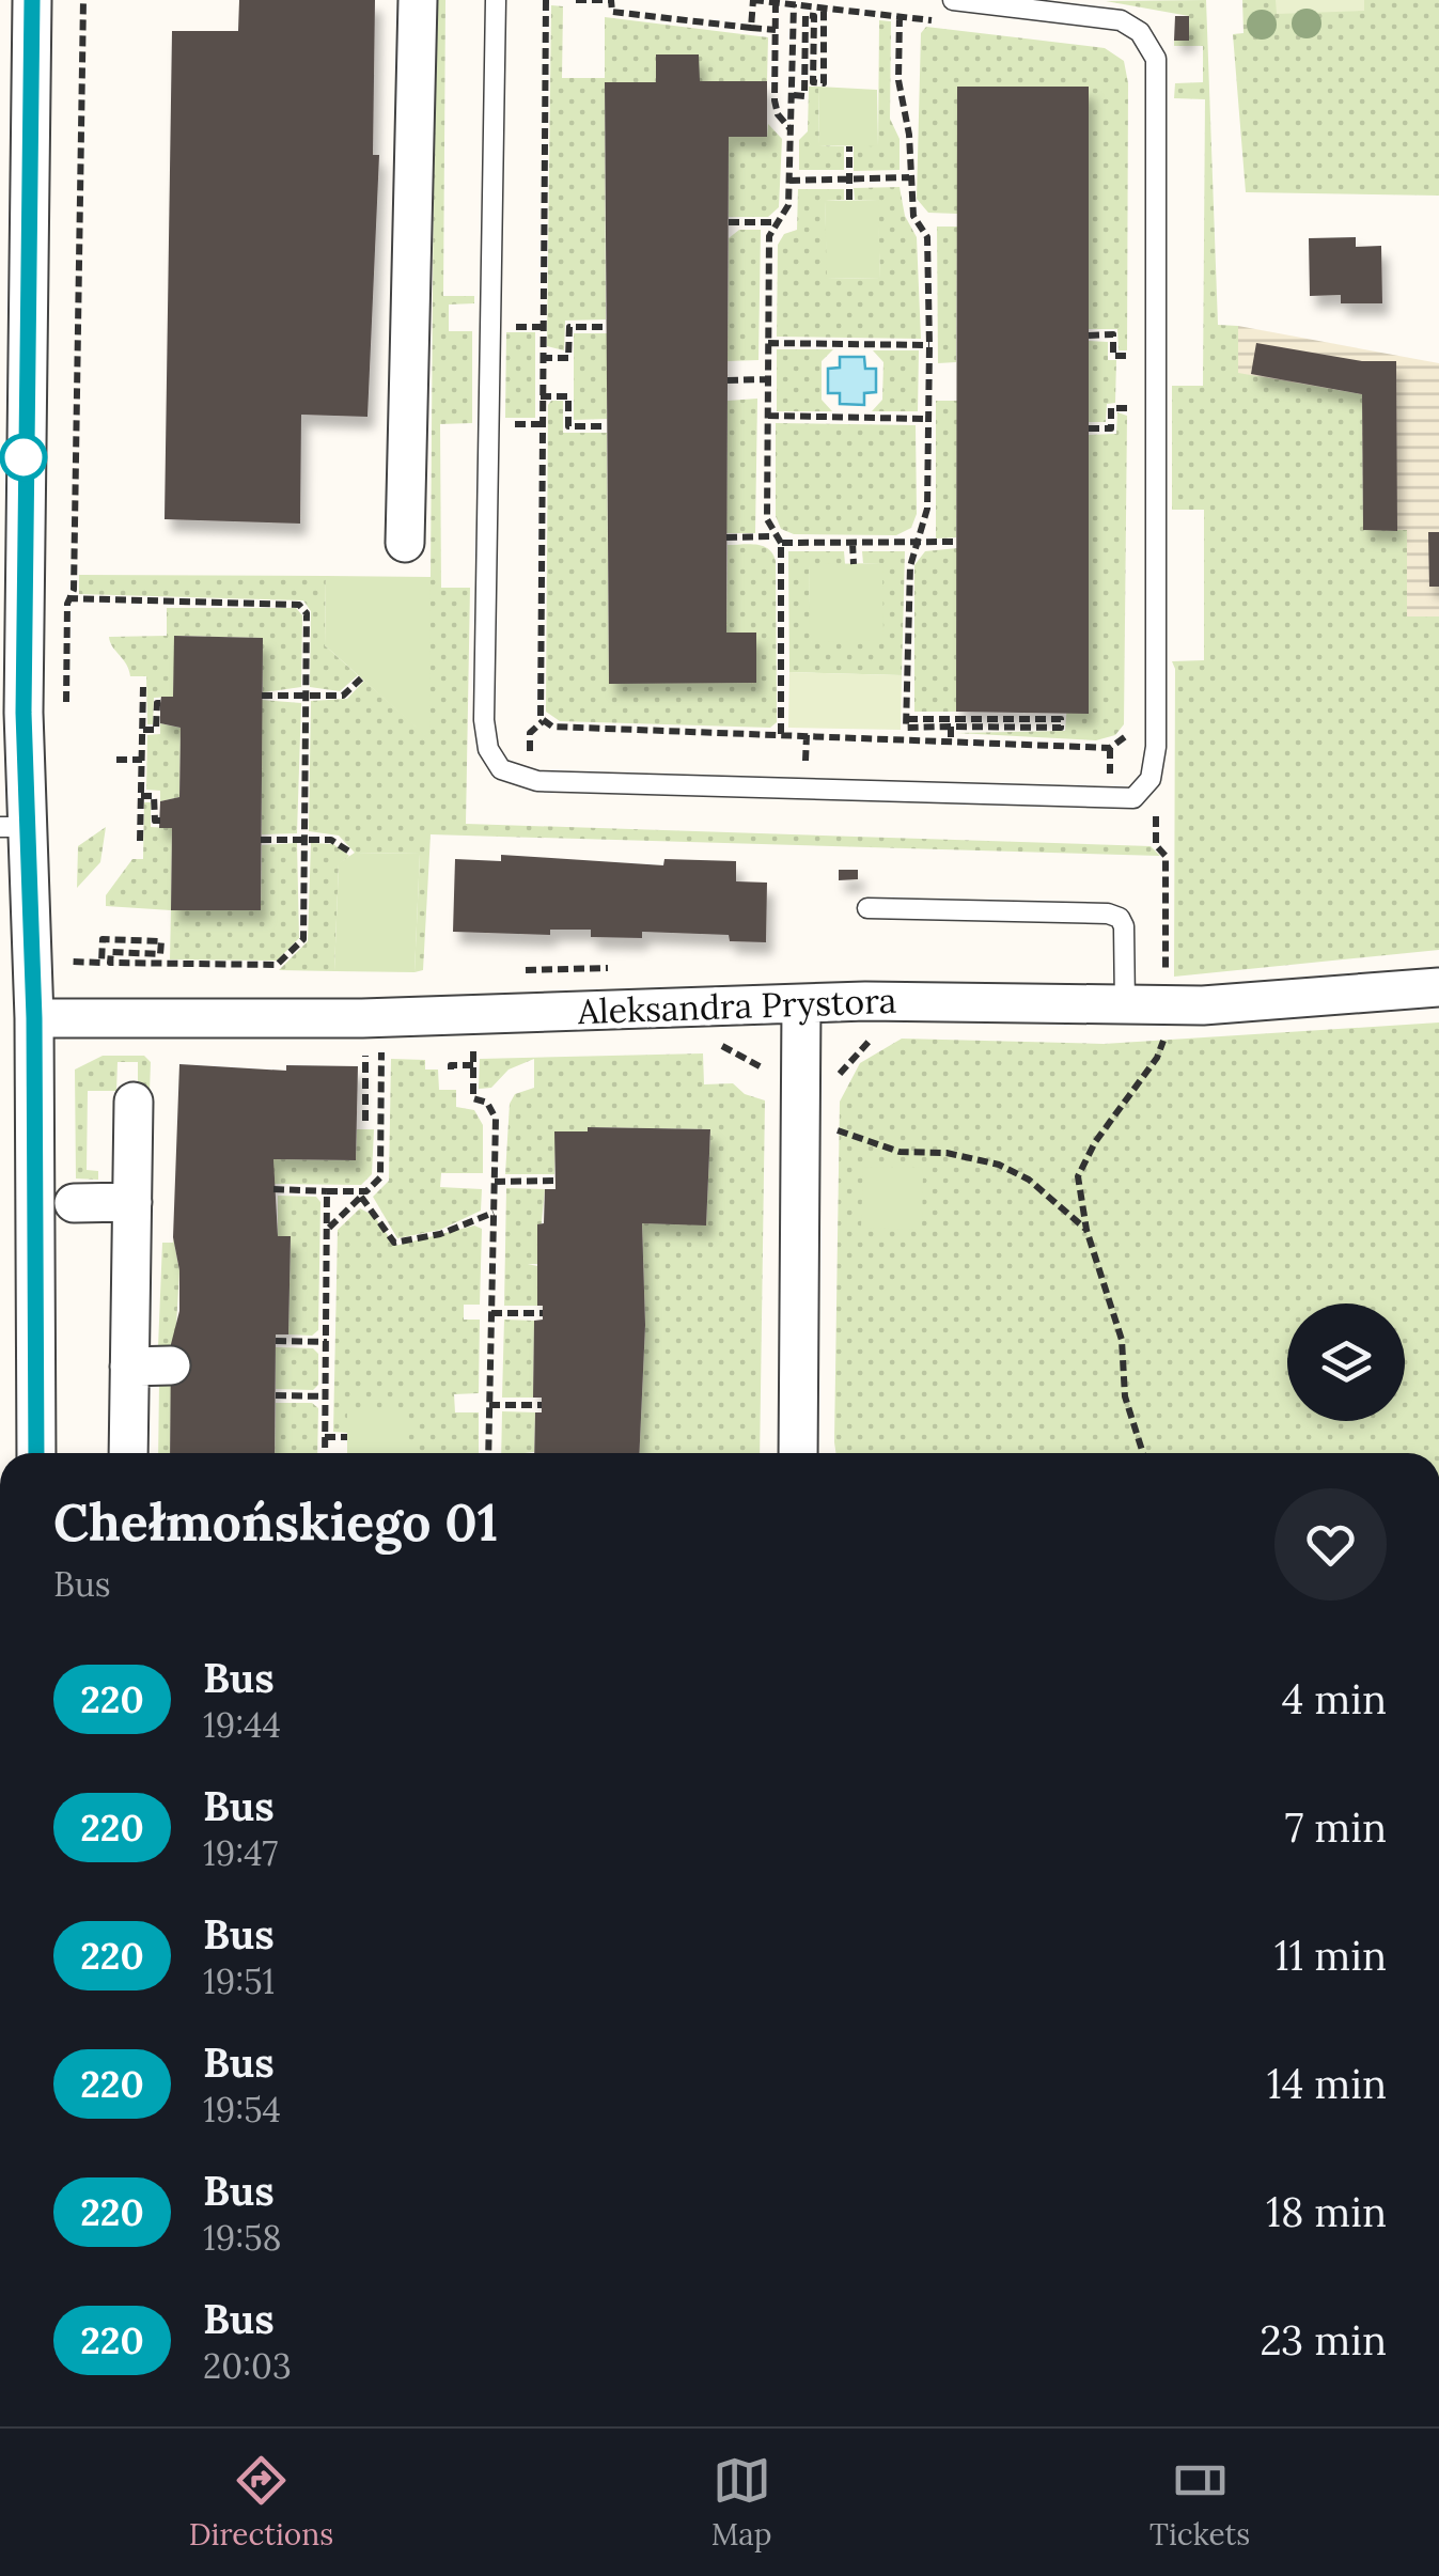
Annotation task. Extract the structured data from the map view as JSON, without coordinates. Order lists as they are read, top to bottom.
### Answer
{
  "streets": {
    "street": ["Aleksandra Prystora"]
  },
  "lines": ["bus line 220"],
  "page": {
    "heading": ["Chełmońskiego 01", "Bus"],
    "list": [
      {
        "mark": "220",
        "name": "Bus",
        "note": "19:44",
        "value": "4 min"
      },
      {
        "mark": "220",
        "name": "Bus",
        "note": "19:47",
        "value": "7 min"
      },
      {
        "mark": "220",
        "name": "Bus",
        "note": "19:51",
        "value": "11 min"
      },
      {
        "mark": "220",
        "name": "Bus",
        "note": "19:54",
        "value": "14 min"
      },
      {
        "mark": "220",
        "name": "Bus",
        "note": "19:58",
        "value": "18 min"
      },
      {
        "mark": "220",
        "name": "Bus",
        "note": "20:03",
        "value": "23 min"
      }
    ],
    "tabs": ["Directions", "Map", "Tickets"]
  }
}
